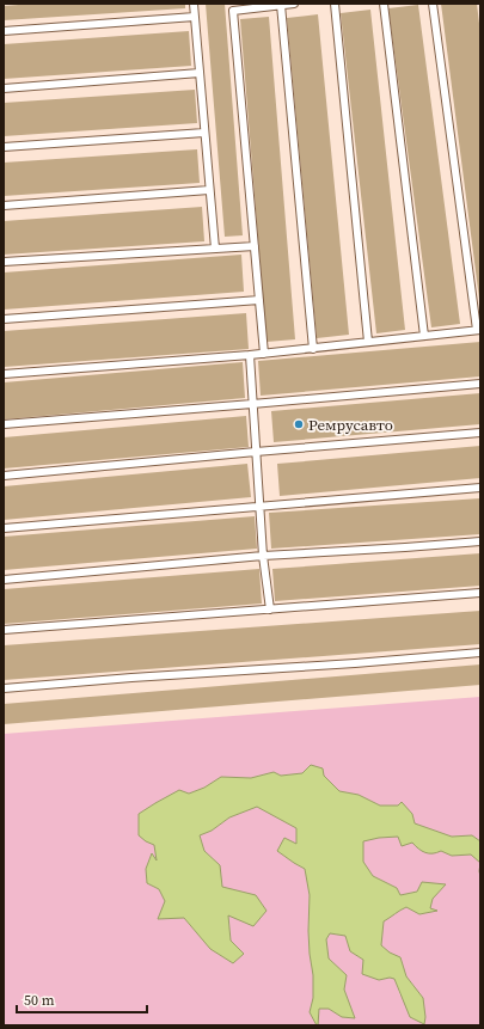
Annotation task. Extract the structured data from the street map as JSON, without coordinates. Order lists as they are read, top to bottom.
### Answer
{
  "places": ["Ремрусавто"],
  "scale_bar": "50 m"
}
